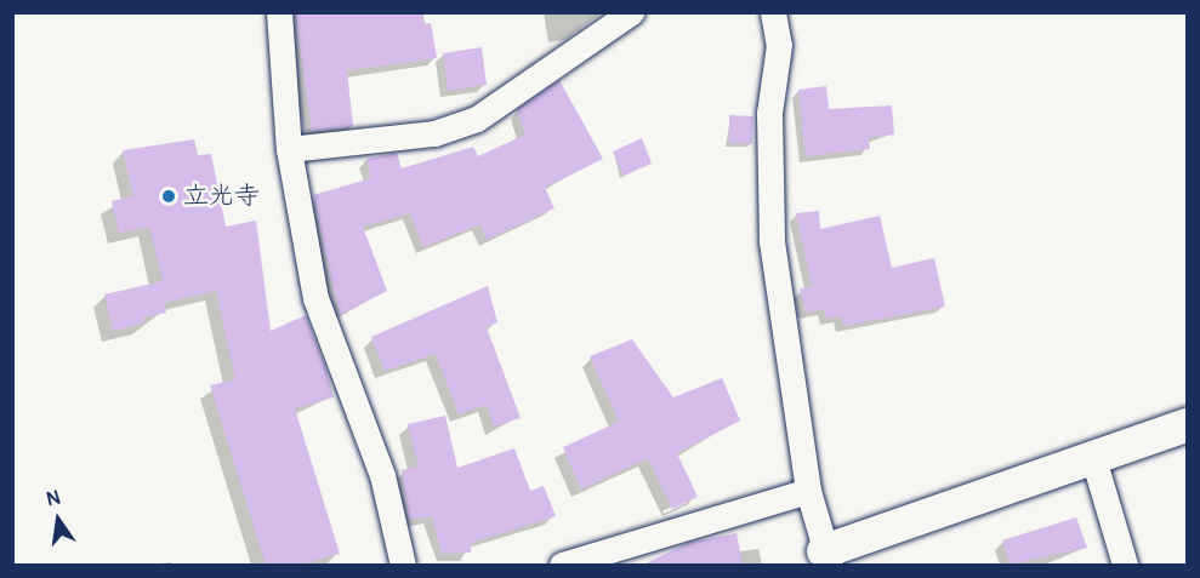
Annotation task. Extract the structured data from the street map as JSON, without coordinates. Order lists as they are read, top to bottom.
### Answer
{
  "places": ["立光寺"],
  "north": "top"
}
